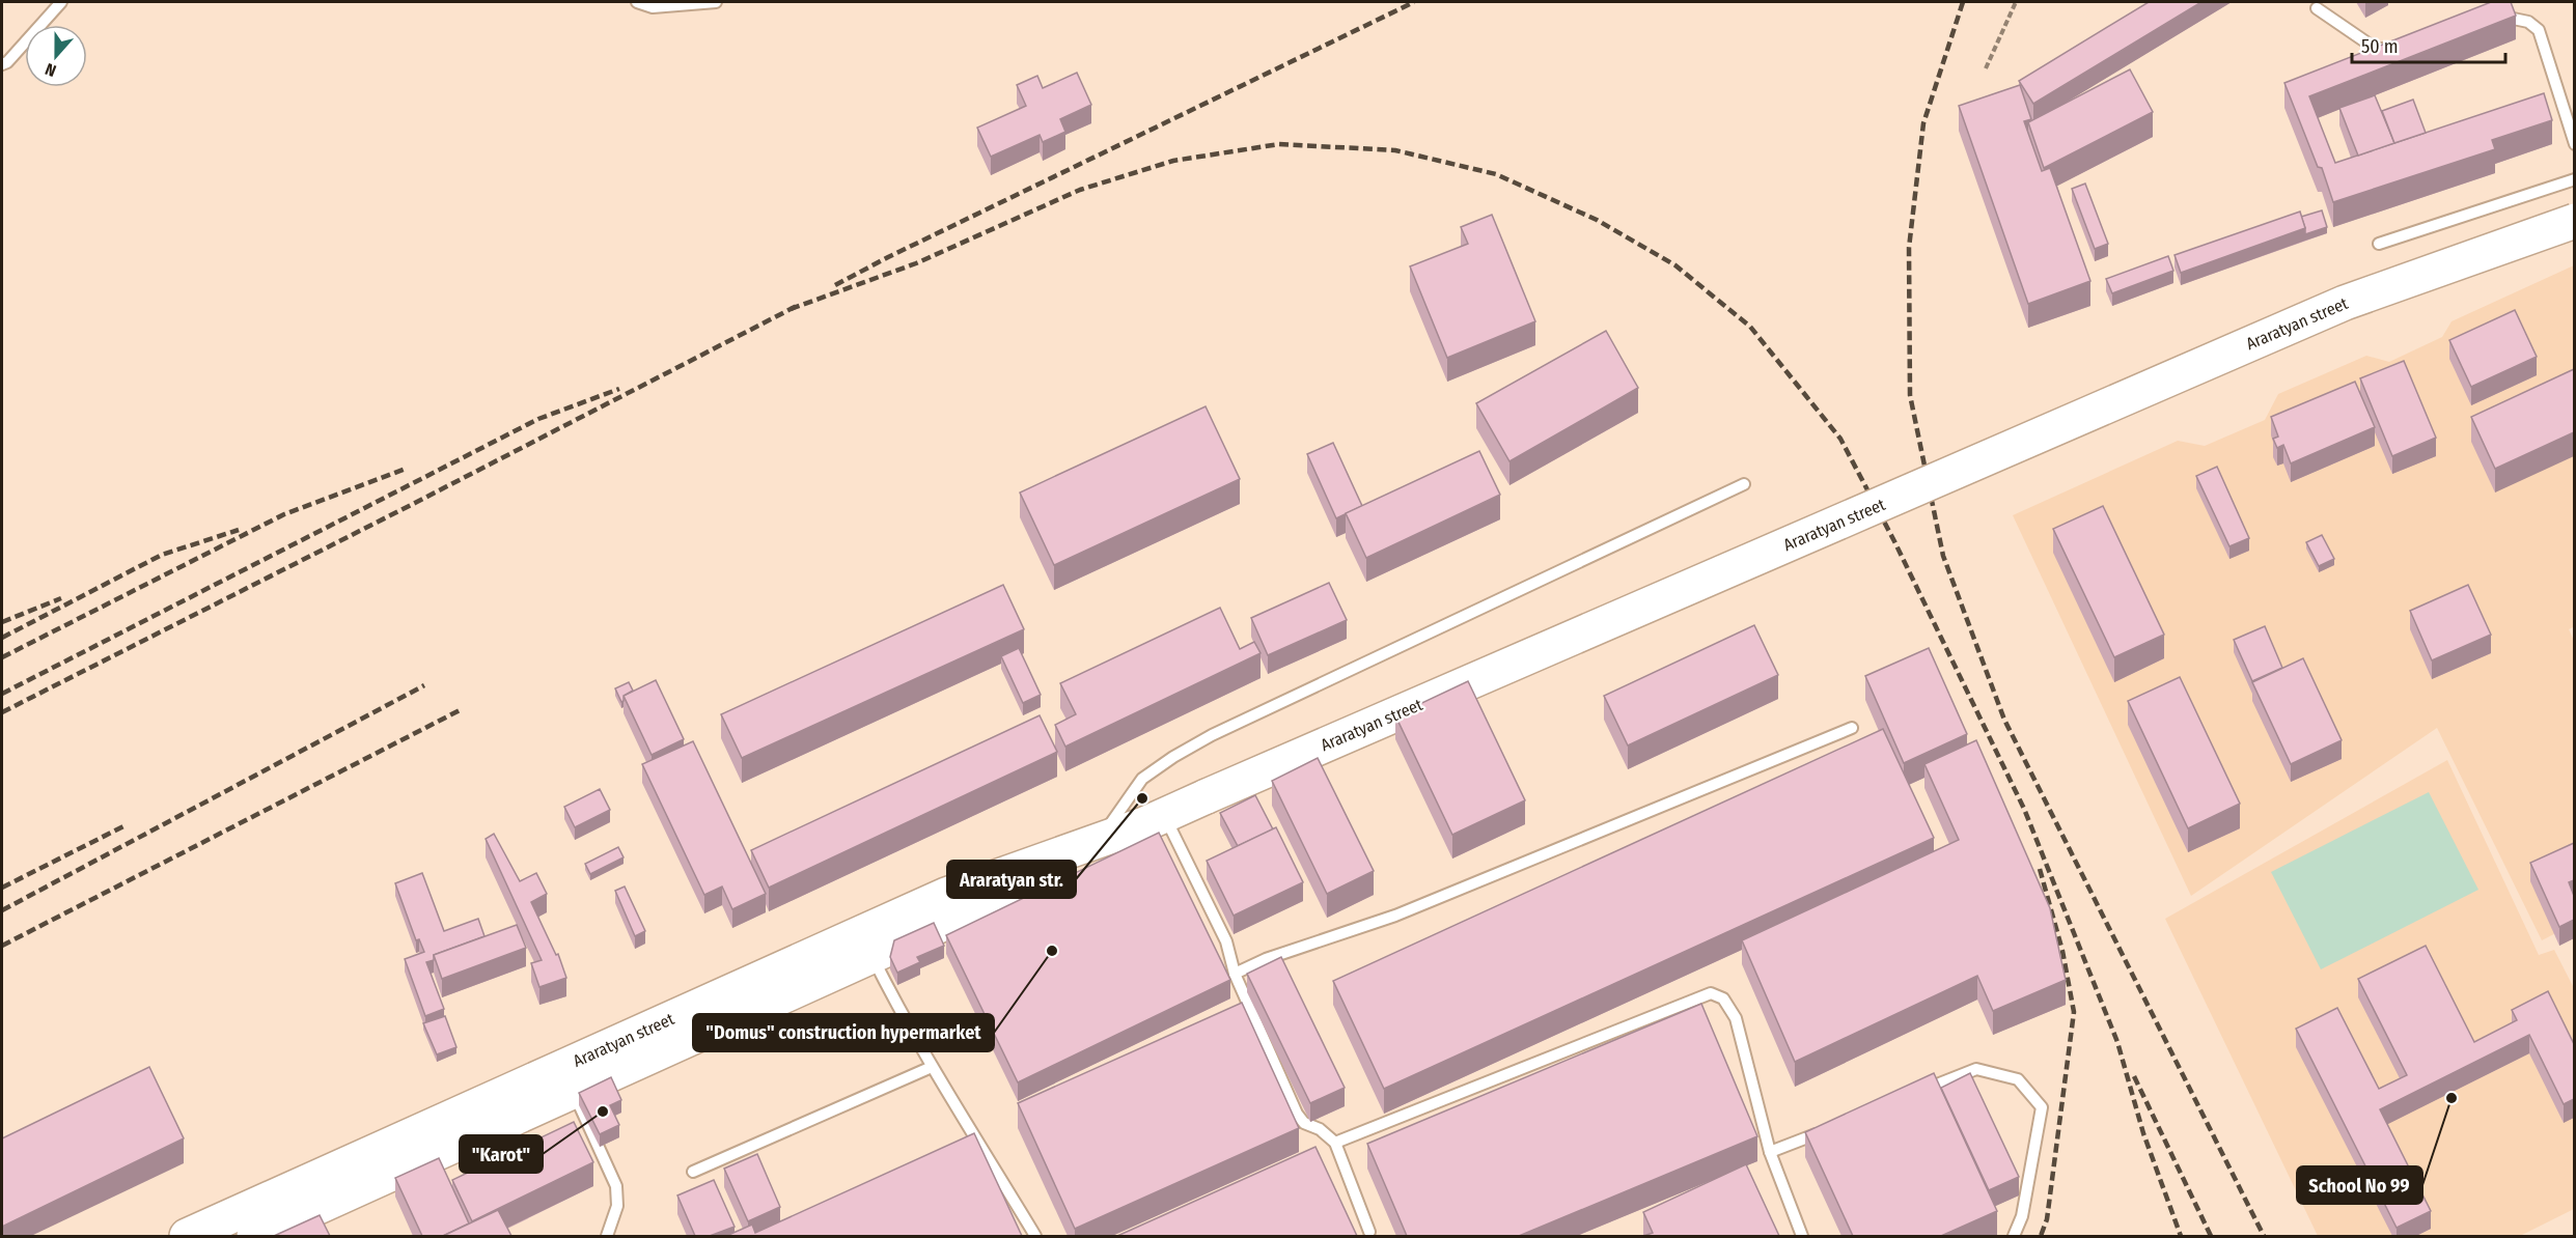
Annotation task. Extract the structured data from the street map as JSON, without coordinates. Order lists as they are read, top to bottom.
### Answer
{
  "streets": {
    "main road": ["Araratyan street"]
  },
  "places": [
    "Araratyan str.",
    "\"Domus\" construction hypermarket",
    "School No 99",
    "\"Karot\""
  ],
  "scale_bar": "50 m",
  "north": "bottom"
}
